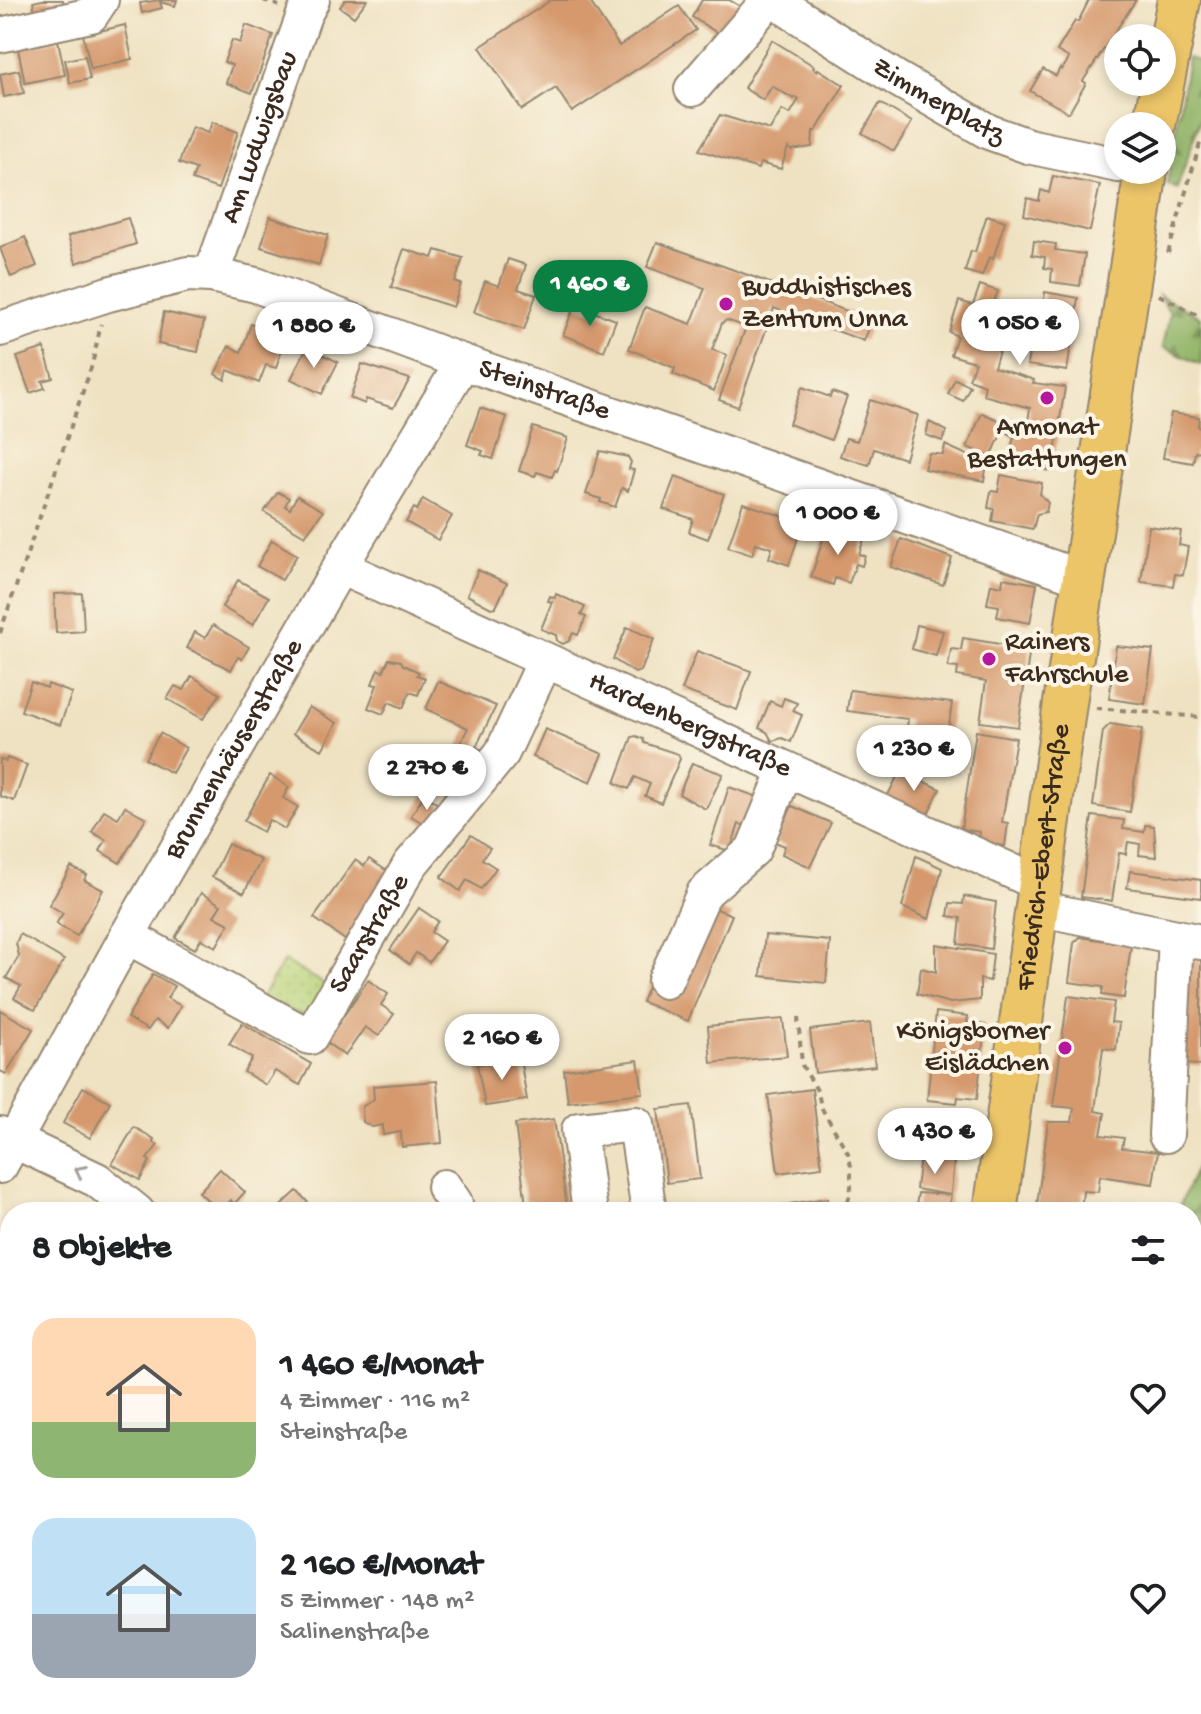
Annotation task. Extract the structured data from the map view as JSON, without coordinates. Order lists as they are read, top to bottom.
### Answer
{
  "streets": {
    "main road": ["Friedrich-Ebert-Straße"],
    "street": [
      "Zimmerplatz",
      "Am Ludwigsbau",
      "Steinstraße",
      "Hardenbergstraße",
      "Brunnenhäuserstraße",
      "Saarstraße"
    ]
  },
  "crossings": [
    ["Am Ludwigsbau", "Steinstraße"],
    ["Steinstraße", "Brunnenhäuserstraße"],
    ["Steinstraße", "Friedrich-Ebert-Straße"],
    ["Hardenbergstraße", "Brunnenhäuserstraße"],
    ["Hardenbergstraße", "Friedrich-Ebert-Straße"],
    ["Hardenbergstraße", "Saarstraße"],
    ["Brunnenhäuserstraße", "Saarstraße"]
  ],
  "places": [
    "Buddhistisches Zentrum Unna",
    "Armonat Bestattungen",
    "Rainers Fahrschule",
    "Königsborner Eislädchen"
  ],
  "page": {
    "price": [
      "1 460 €",
      "1 050 €",
      "1 880 €",
      "1 000 €",
      "1 230 €",
      "2 270 €",
      "2 160 €",
      "1 430 €"
    ],
    "heading": "8 Objekte",
    "list": [
      {
        "name": "1 460 €/Monat",
        "note": "4 Zimmer · 116 m² · Steinstraße"
      },
      {
        "name": "2 160 €/Monat",
        "note": "5 Zimmer · 148 m² · Salinenstraße"
      }
    ]
  }
}
